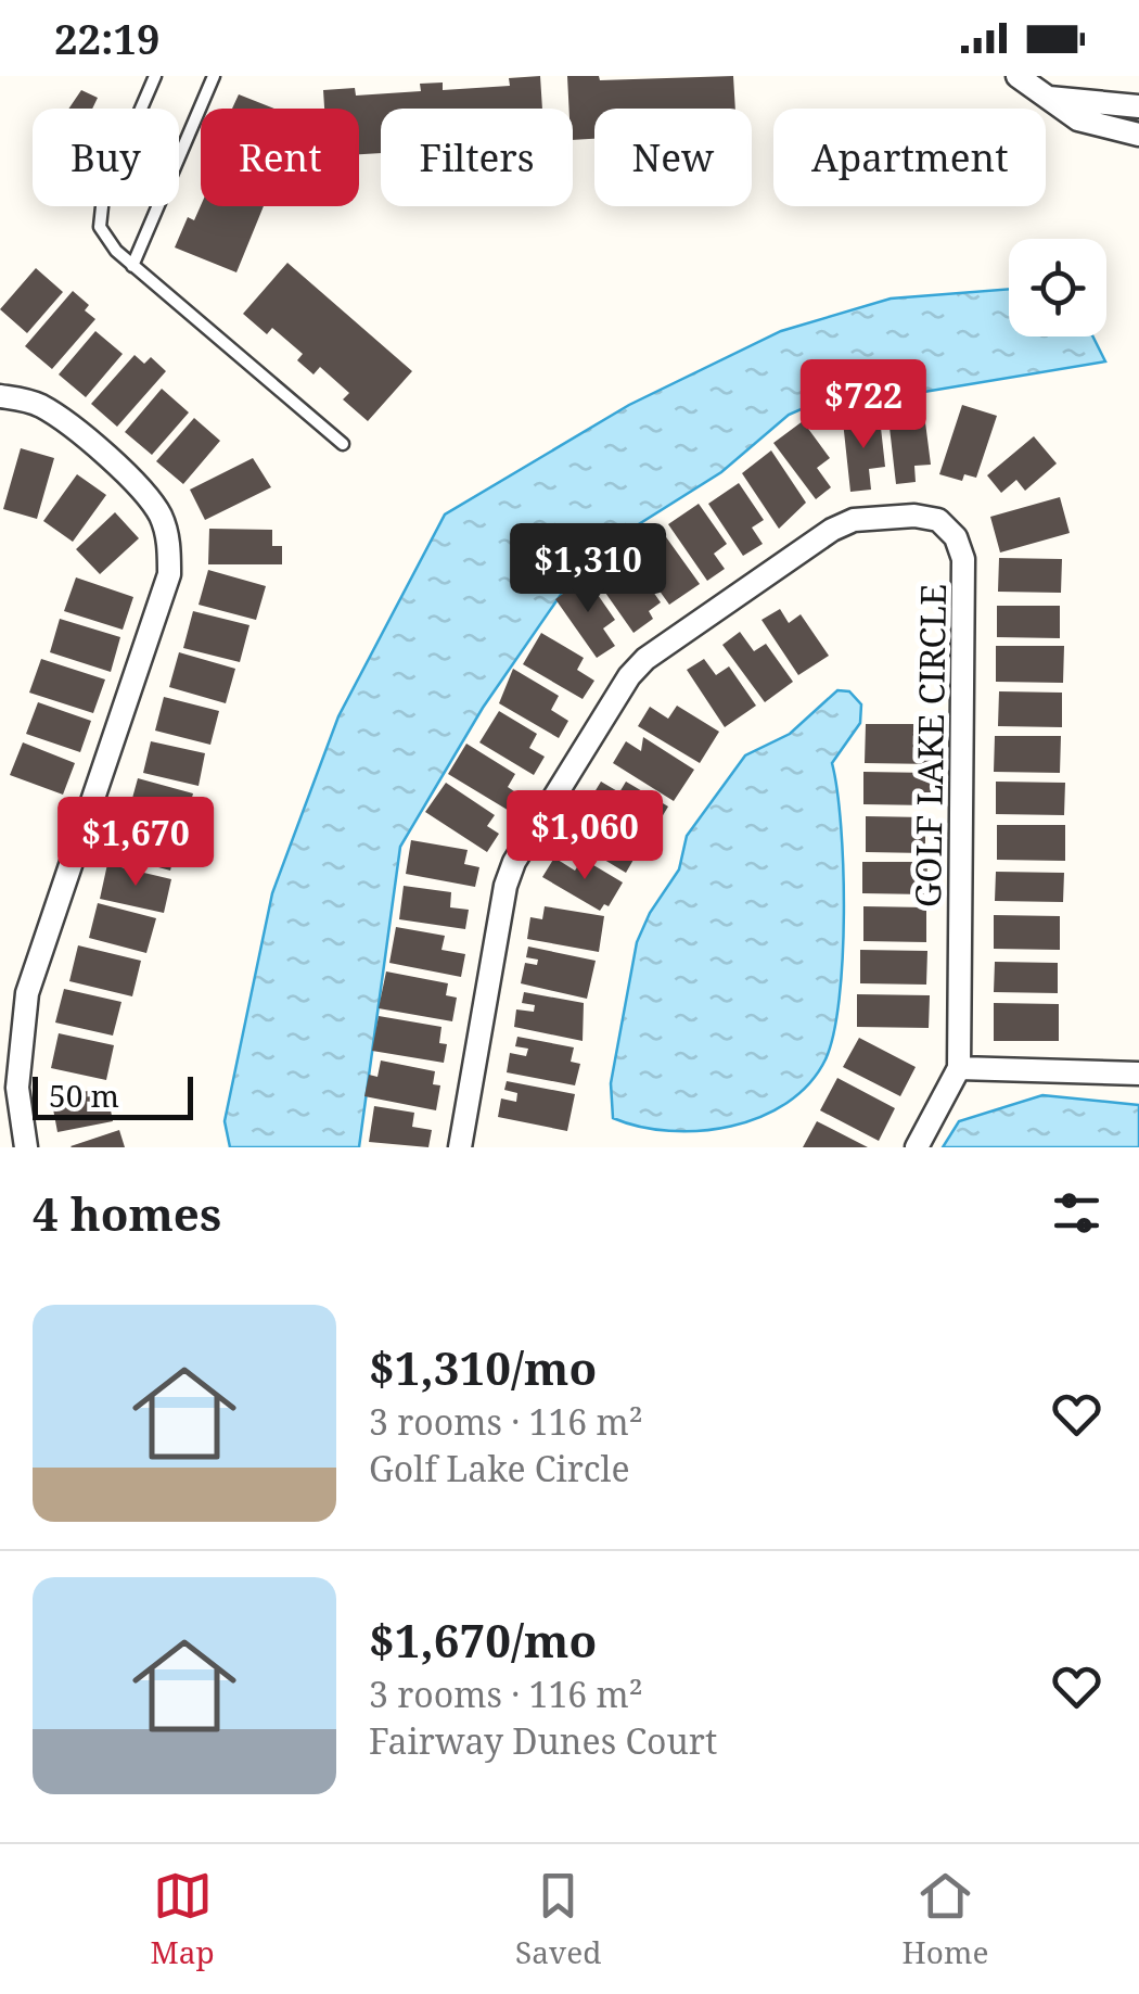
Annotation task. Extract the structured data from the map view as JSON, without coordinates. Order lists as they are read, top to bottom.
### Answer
{
  "streets": {
    "street": ["GOLF LAKE CIRCLE"]
  },
  "scale_bar": "50 m",
  "page": {
    "status": "22:19",
    "chip": [
      "Buy",
      "Rent",
      "Filters",
      "New",
      "Apartment"
    ],
    "price": [
      "$722",
      "$1,310",
      "$1,060",
      "$1,670"
    ],
    "scale": "50 m",
    "heading": "4 homes",
    "list": [
      {
        "name": "$1,310/mo",
        "note": "3 rooms · 116 m² · Golf Lake Circle"
      },
      {
        "name": "$1,670/mo",
        "note": "3 rooms · 116 m² · Fairway Dunes Court"
      }
    ],
    "tabs": ["Map", "Saved", "Home"]
  }
}
